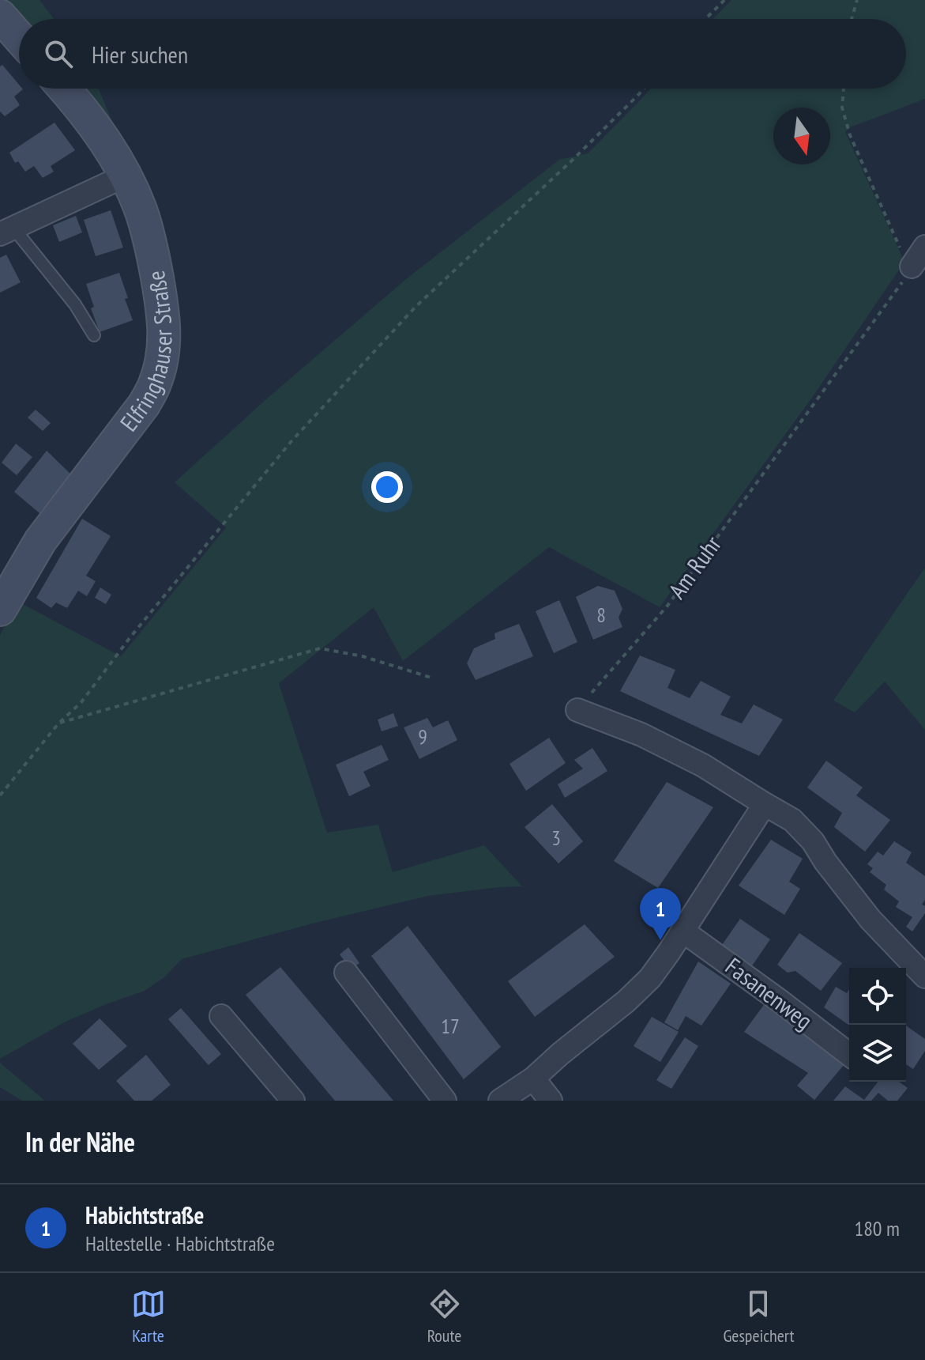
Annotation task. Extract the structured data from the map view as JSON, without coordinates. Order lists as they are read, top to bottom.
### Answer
{
  "streets": {
    "main road": ["Elfringhauser Straße"],
    "street": ["Fasanenweg"],
    "path": ["Am Ruhr"]
  },
  "house_numbers": [
    "8",
    "9",
    "3",
    "17"
  ],
  "north": "bottom",
  "page": {
    "search": "Hier suchen",
    "pins": "1",
    "heading": "In der Nähe",
    "list": [
      {
        "mark": "1",
        "name": "Habichtstraße",
        "note": "Haltestelle · Habichtstraße",
        "value": "180 m"
      }
    ],
    "nav": ["Karte", "Route", "Gespeichert"]
  }
}
